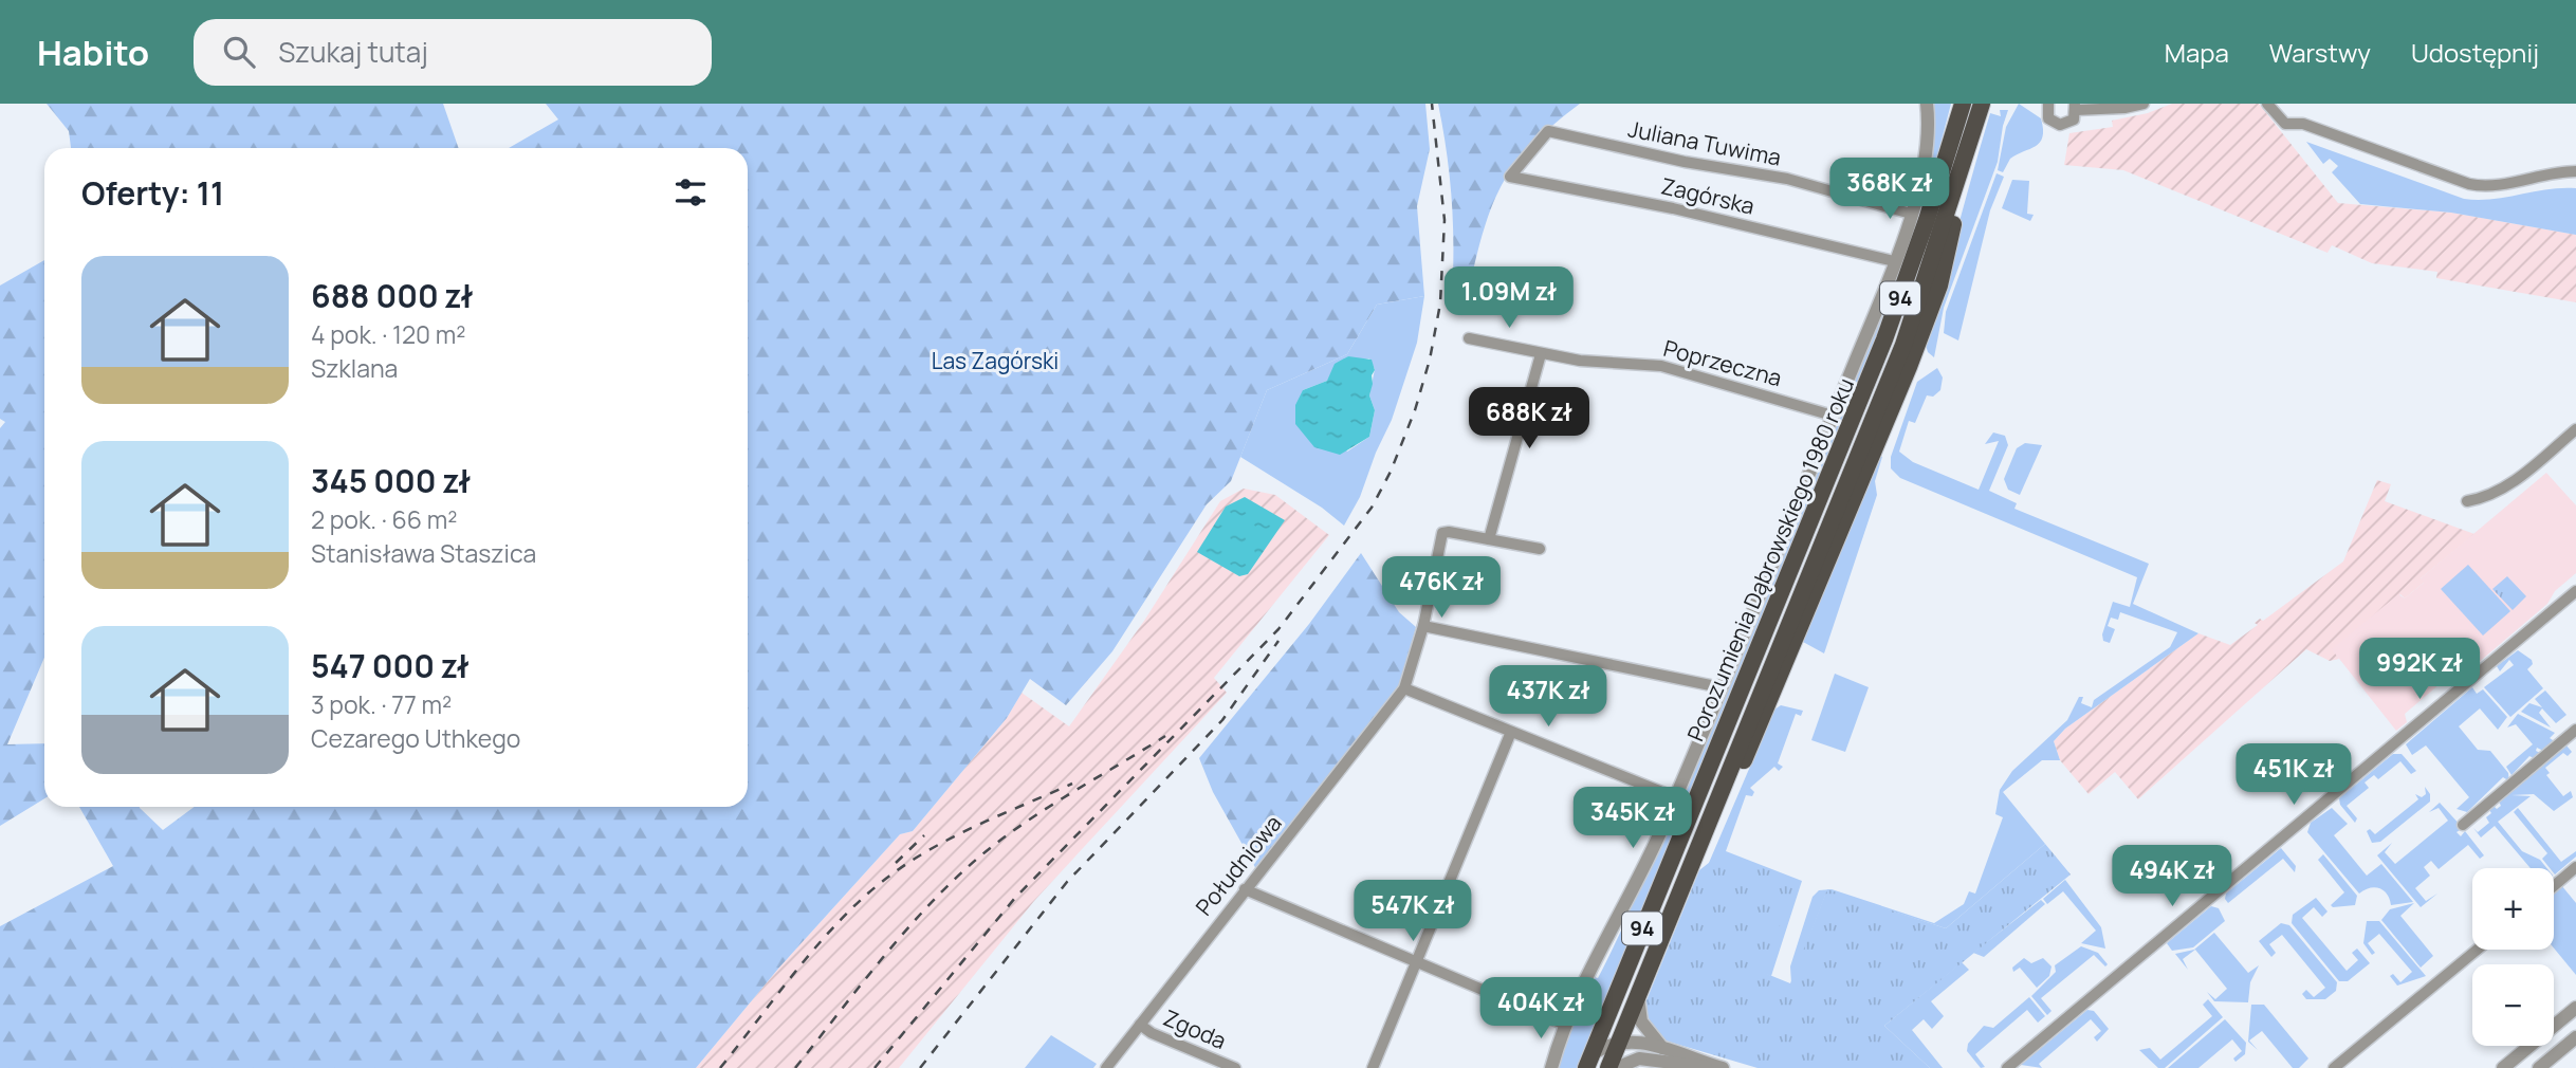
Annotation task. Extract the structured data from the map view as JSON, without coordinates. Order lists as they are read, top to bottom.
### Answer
{
  "streets": {
    "main road": ["94", "Porozumienia Dąbrowskiego 1980 roku"],
    "street": [
      "Juliana Tuwima",
      "Zagórska",
      "Poprzeczna",
      "Południowa",
      "Zgoda"
    ]
  },
  "crossings": [
    ["Juliana Tuwima", "Zagórska"],
    ["Południowa", "Zgoda"]
  ],
  "parks": ["Las Zagórski"],
  "page": {
    "header": "Habito",
    "search": "Szukaj tutaj",
    "nav": ["Mapa", "Warstwy", "Udostępnij"],
    "heading": "Oferty: 11",
    "price": [
      "368K zł",
      "1.09M zł",
      "688K zł",
      "476K zł",
      "992K zł",
      "437K zł",
      "451K zł",
      "345K zł",
      "494K zł",
      "547K zł",
      "404K zł"
    ],
    "list": [
      {
        "name": "688 000 zł",
        "note": "4 pok. · 120 m² · Szklana"
      },
      {
        "name": "345 000 zł",
        "note": "2 pok. · 66 m² · Stanisława Staszica"
      },
      {
        "name": "547 000 zł",
        "note": "3 pok. · 77 m² · Cezarego Uthkego"
      }
    ],
    "map_buttons": ["+", "−"]
  }
}
